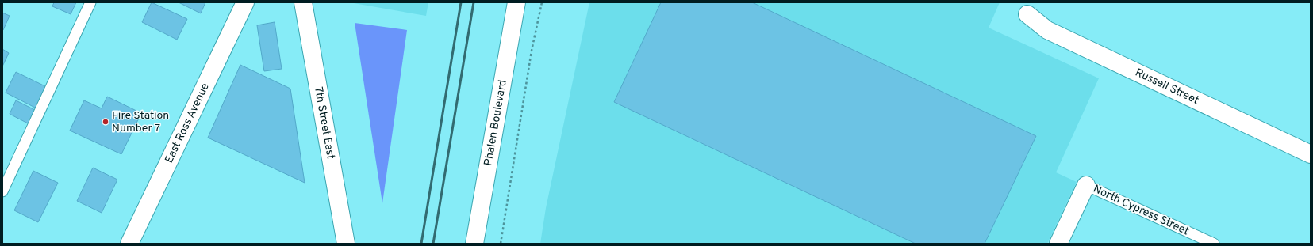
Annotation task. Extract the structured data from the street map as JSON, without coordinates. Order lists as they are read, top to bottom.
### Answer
{
  "streets": {
    "street": [
      "Russell Street",
      "East Ross Avenue",
      "7th Street East",
      "Phalen Boulevard"
    ],
    "lane": ["North Cypress Street"]
  },
  "places": ["Fire Station Number 7"]
}
